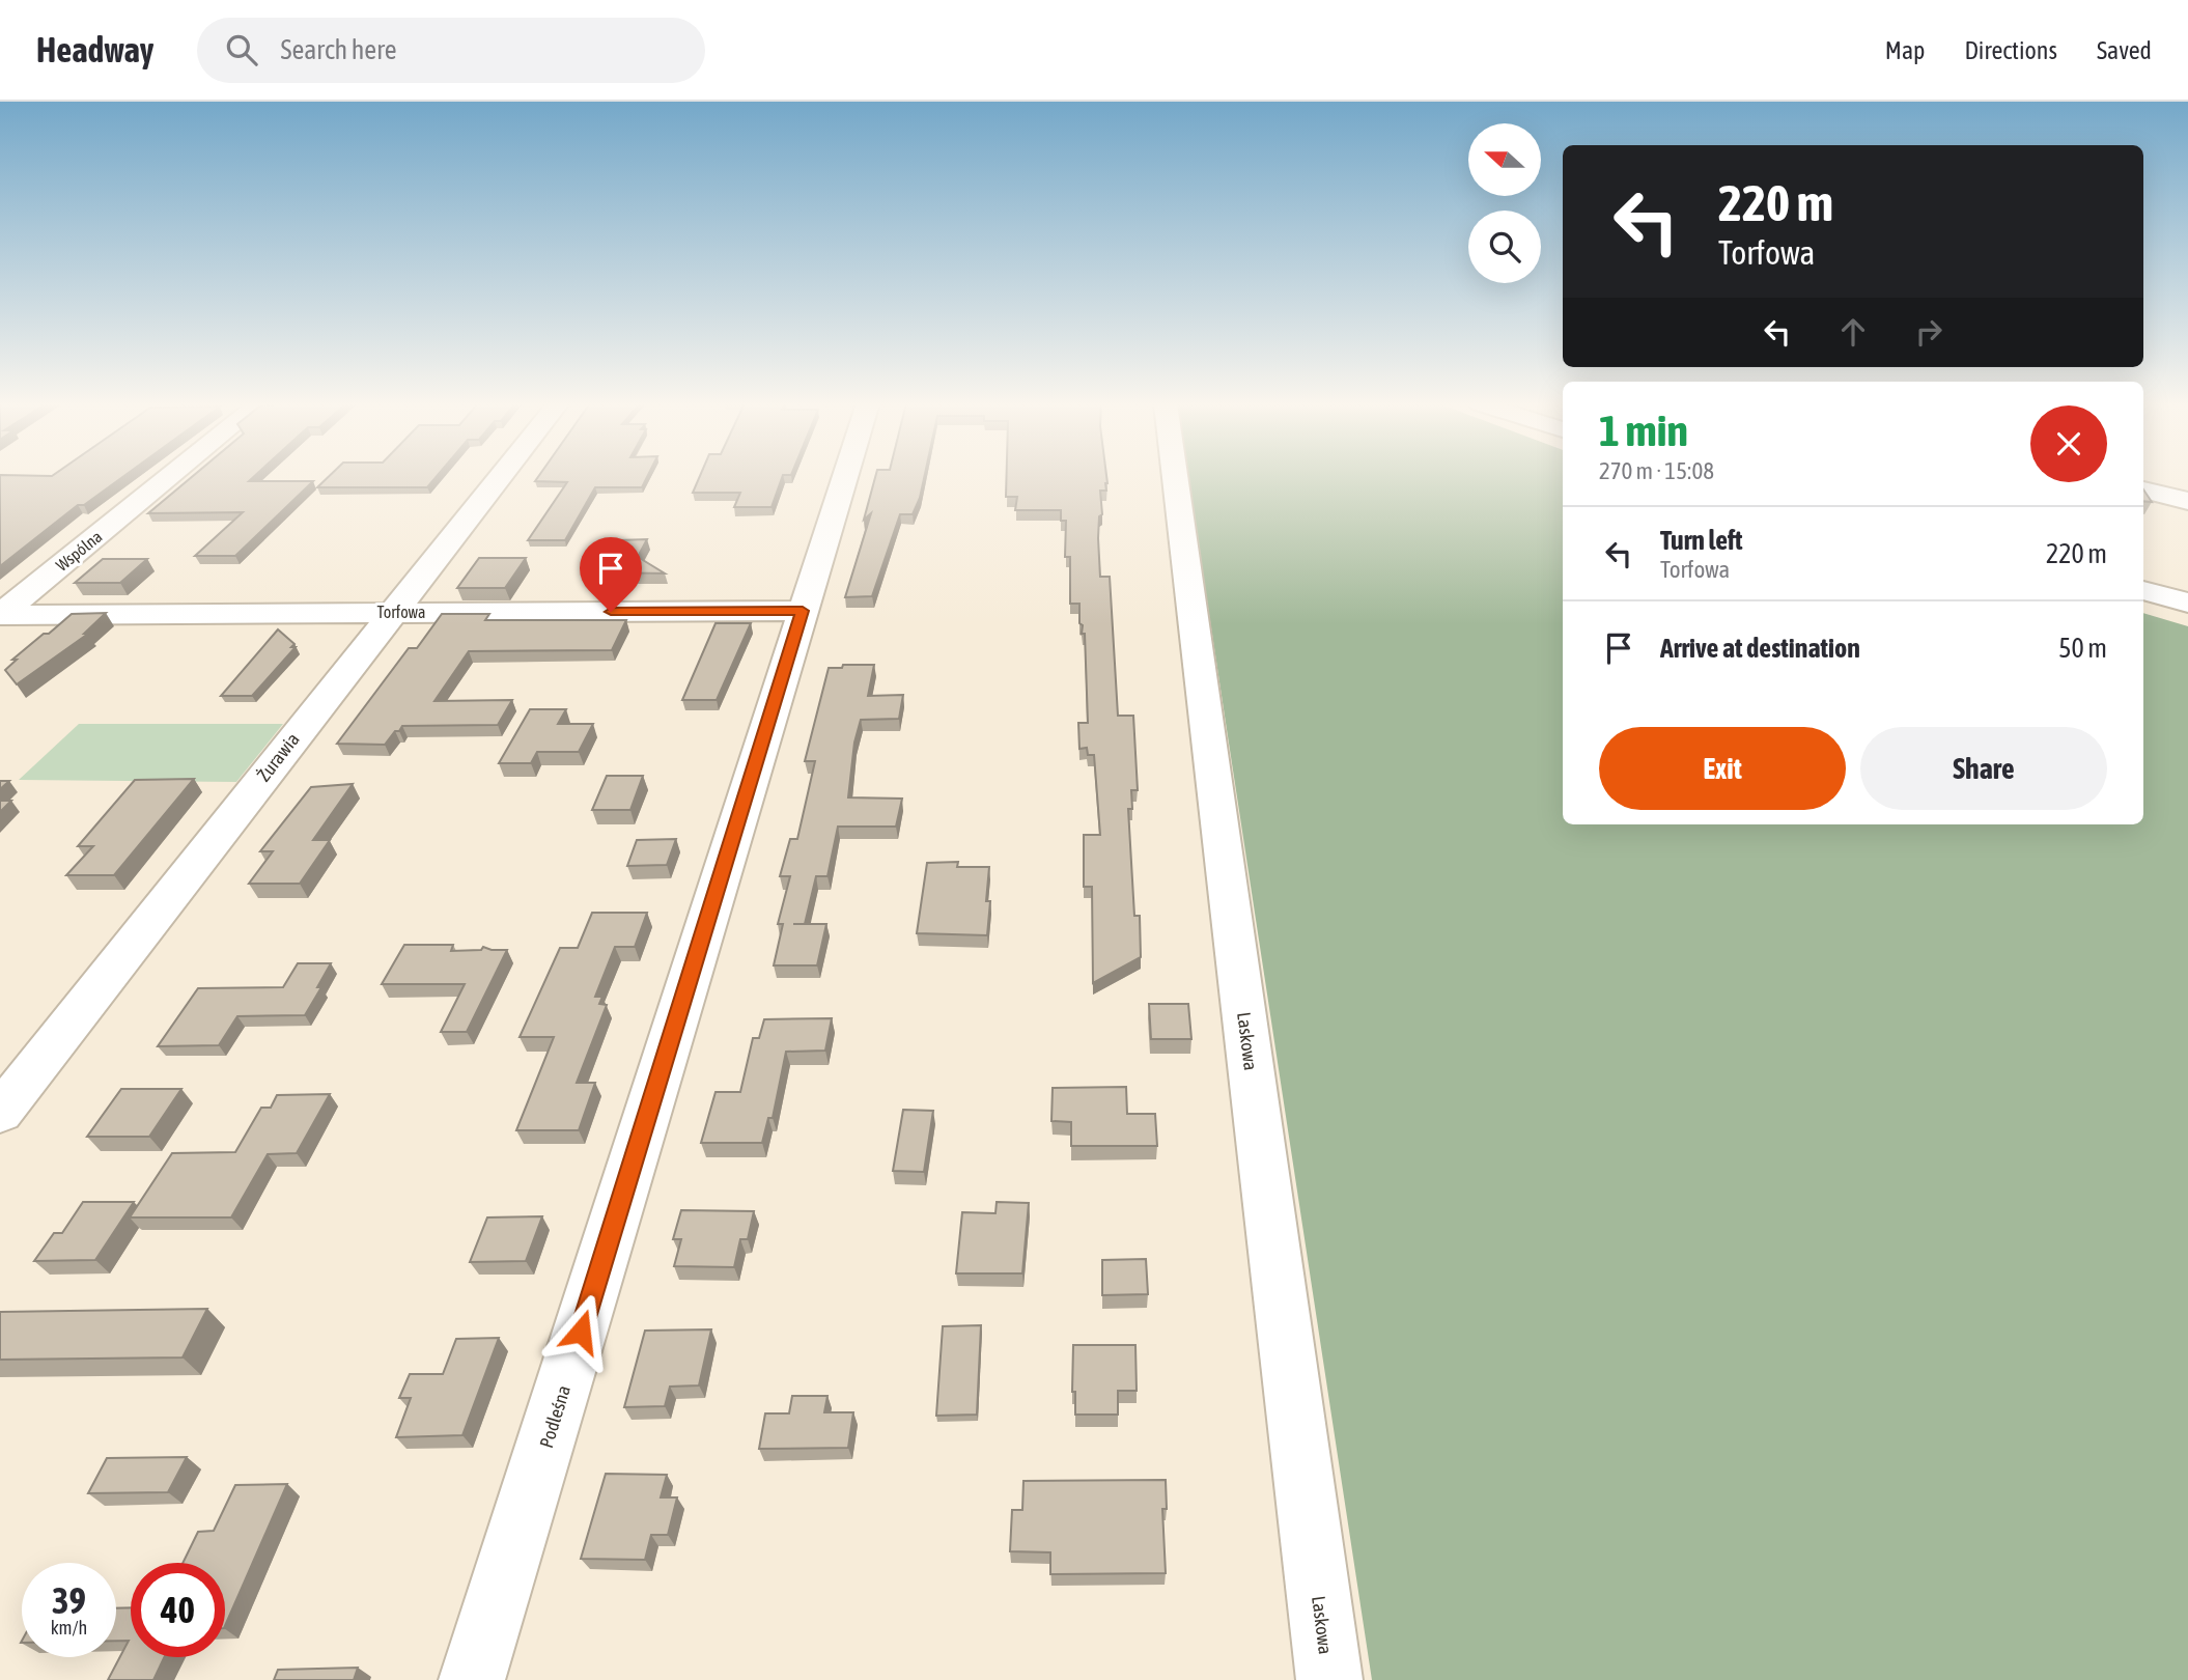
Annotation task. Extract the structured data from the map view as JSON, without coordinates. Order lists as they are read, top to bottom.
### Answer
{
  "streets": {
    "street": [
      "Wspólna",
      "Torfowa",
      "Żurawia",
      "Laskowa",
      "Podleśna"
    ]
  },
  "crossings": [
    ["Wspólna", "Torfowa"],
    ["Torfowa", "Żurawia"],
    ["Torfowa", "Podleśna"]
  ],
  "north": "left",
  "page": {
    "header": "Headway",
    "search": "Search here",
    "nav": ["Map", "Directions", "Saved"],
    "turn": ["220 m", "Torfowa"],
    "heading": ["1 min", "270 m · 15:08"],
    "list": [
      {
        "name": "Turn left",
        "note": "Torfowa",
        "value": "220 m"
      },
      {
        "name": "Arrive at destination",
        "value": "50 m"
      }
    ],
    "buttons": ["Exit", "Share"],
    "speed": "39 km/h",
    "limit": "40"
  }
}
